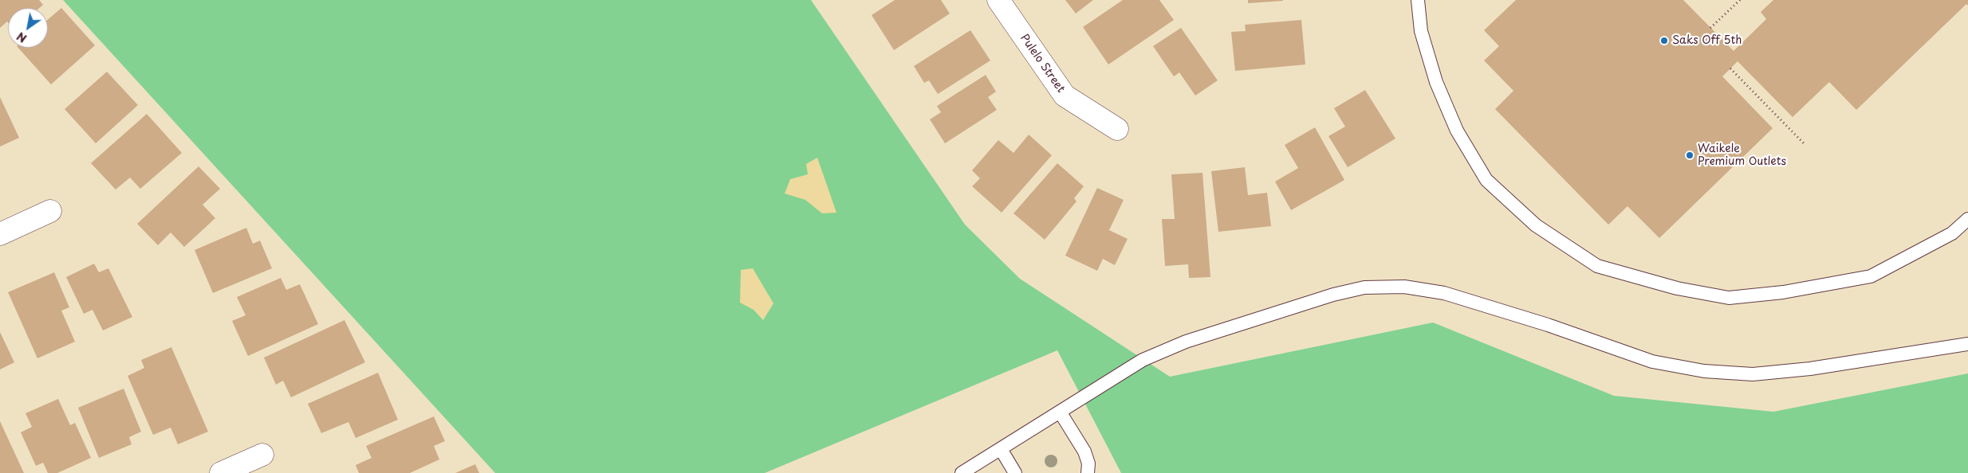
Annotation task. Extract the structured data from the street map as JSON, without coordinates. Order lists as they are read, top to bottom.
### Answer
{
  "streets": {
    "street": ["Pulelo Street"]
  },
  "places": ["Saks Off 5th", "Waikele Premium Outlets"],
  "north": "bottom left"
}
